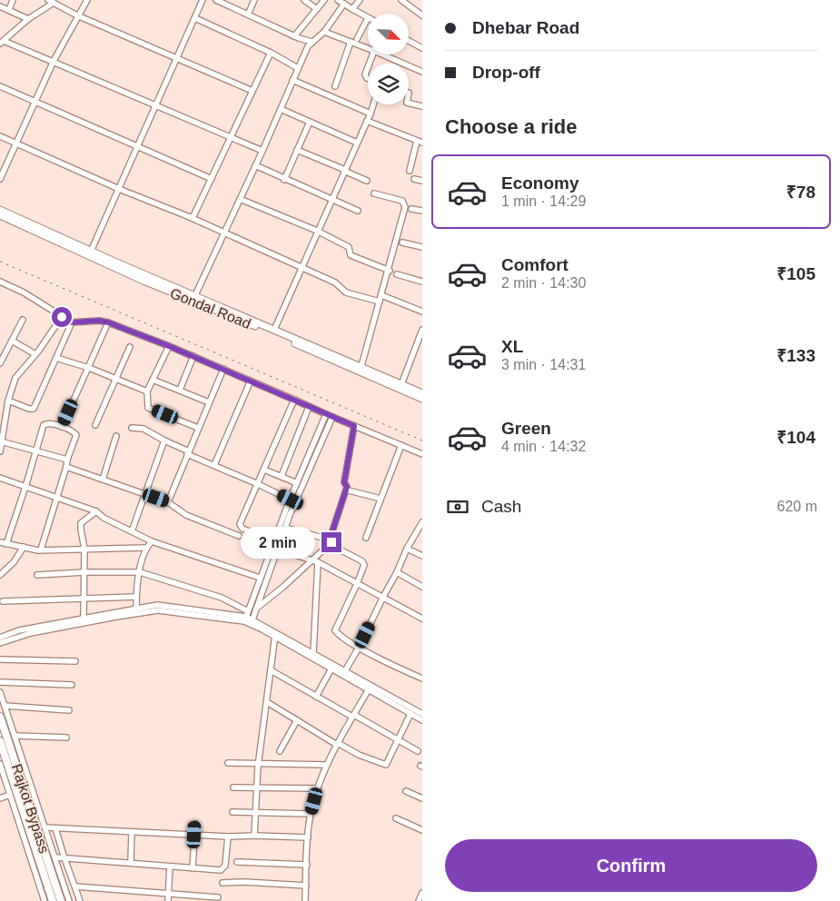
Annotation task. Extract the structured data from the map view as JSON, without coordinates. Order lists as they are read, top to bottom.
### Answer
{
  "streets": {
    "highway": ["Rajkot Bypass"],
    "main road": ["Gondal Road"]
  },
  "north": "bottom right",
  "page": {
    "banner": ["Dhebar Road", "Drop-off"],
    "heading": "Choose a ride",
    "list": [
      {
        "name": "Economy",
        "note": "1 min · 14:29",
        "value": "₹78"
      },
      {
        "name": "Comfort",
        "note": "2 min · 14:30",
        "value": "₹105"
      },
      {
        "name": "XL",
        "note": "3 min · 14:31",
        "value": "₹133"
      },
      {
        "name": "Green",
        "note": "4 min · 14:32",
        "value": "₹104"
      }
    ],
    "pay": ["Cash", "620 m"],
    "bubble": "2 min",
    "buttons": "Confirm"
  }
}
